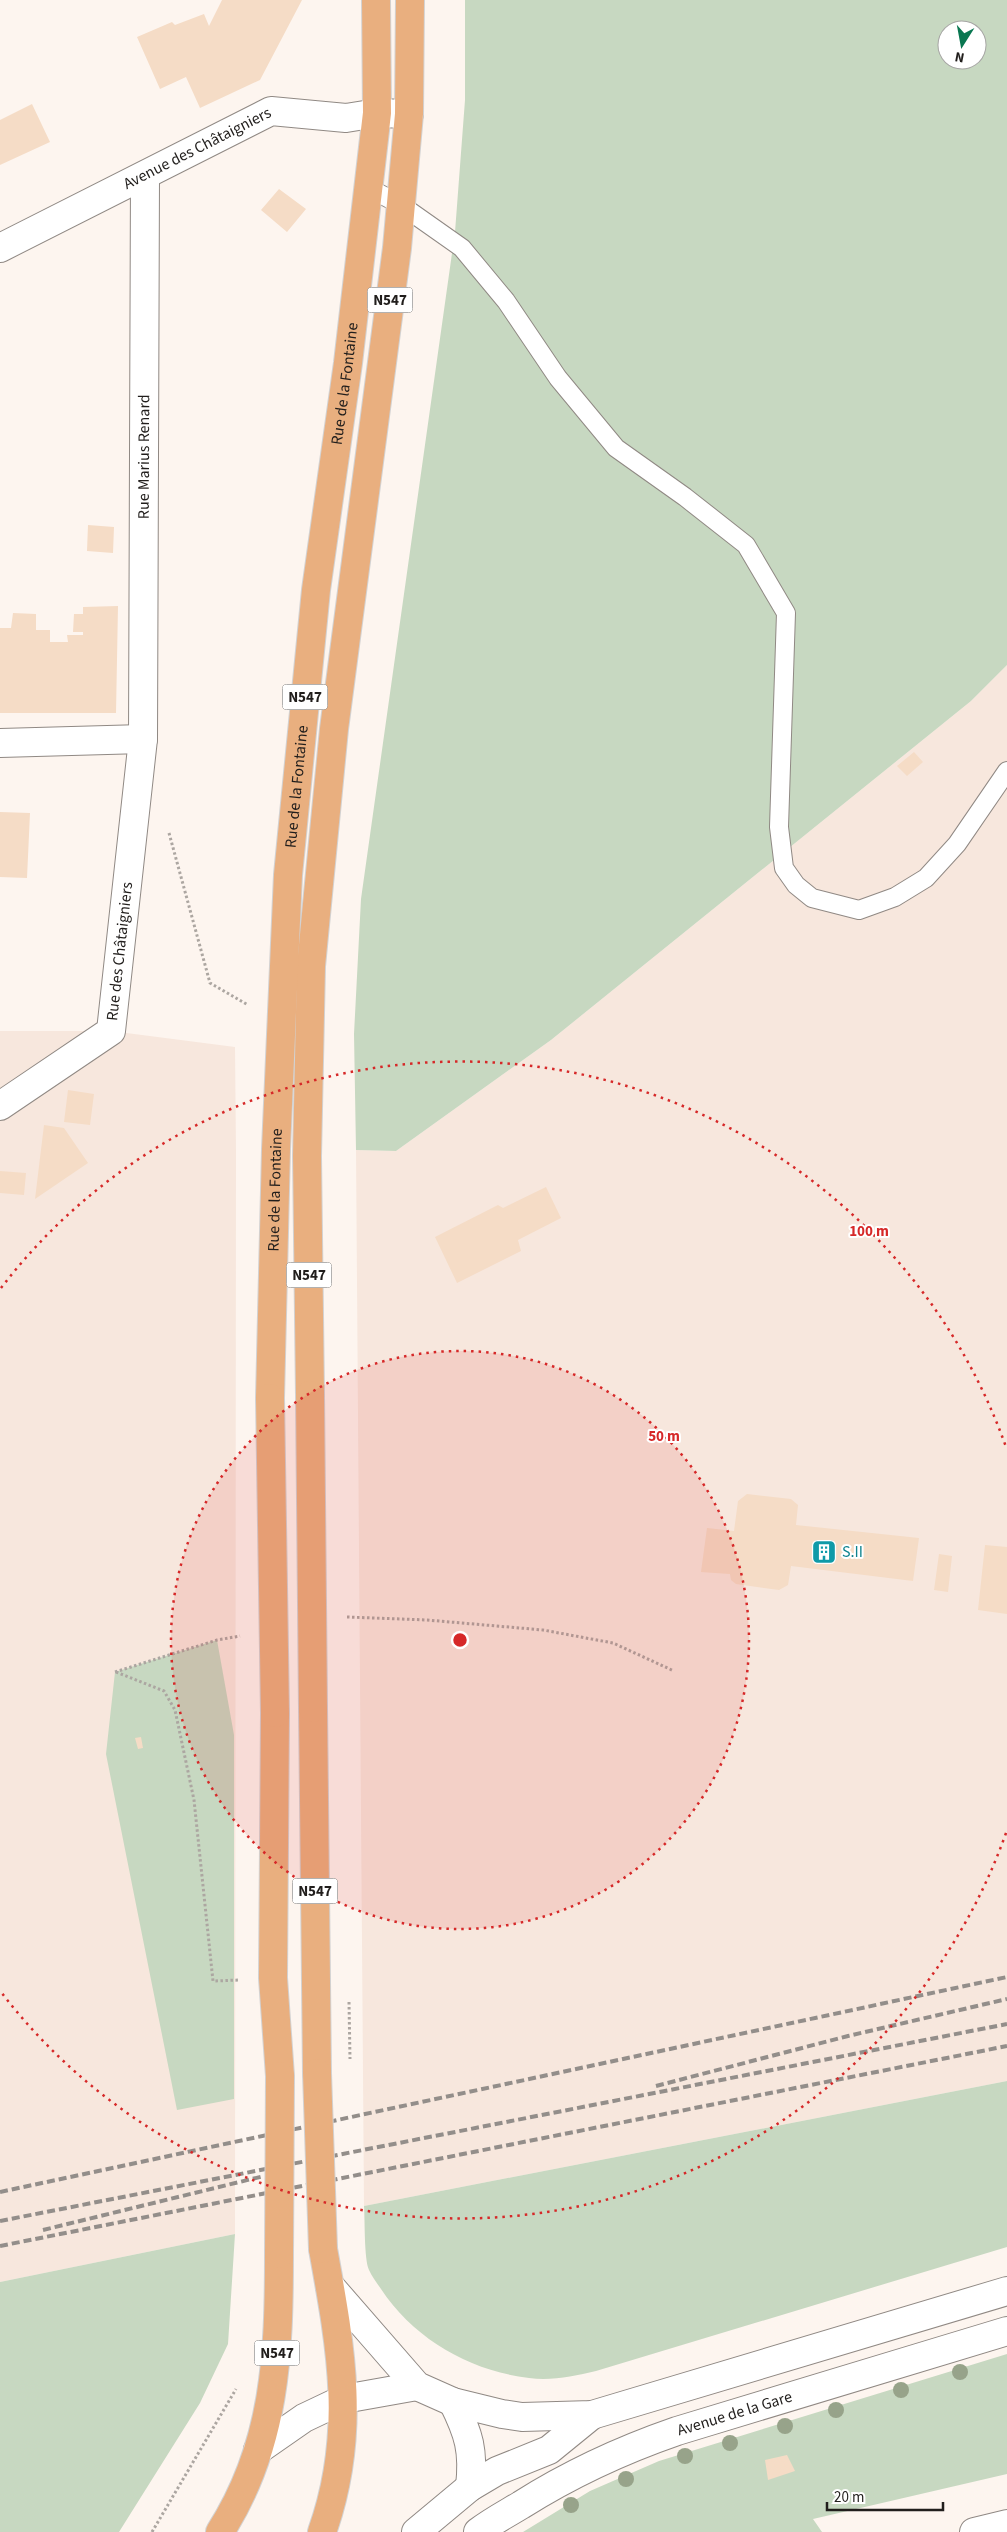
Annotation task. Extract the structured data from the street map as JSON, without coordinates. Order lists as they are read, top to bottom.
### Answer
{
  "streets": {
    "main road": ["N547", "Rue de la Fontaine"],
    "street": [
      "Avenue des Châtaigniers",
      "Rue Marius Renard",
      "Rue des Châtaigniers",
      "Avenue de la Gare"
    ]
  },
  "crossings": [
    ["Avenue des Châtaigniers", "N547"],
    ["Avenue des Châtaigniers", "Rue de la Fontaine"],
    ["Avenue des Châtaigniers", "Rue Marius Renard"],
    ["N547", "Rue de la Fontaine"],
    ["Rue Marius Renard", "Rue des Châtaigniers"]
  ],
  "places": {
    "building": ["S.II"]
  },
  "scale_bar": "20 m",
  "north": "bottom",
  "rings": ["100 m", "50 m"]
}
